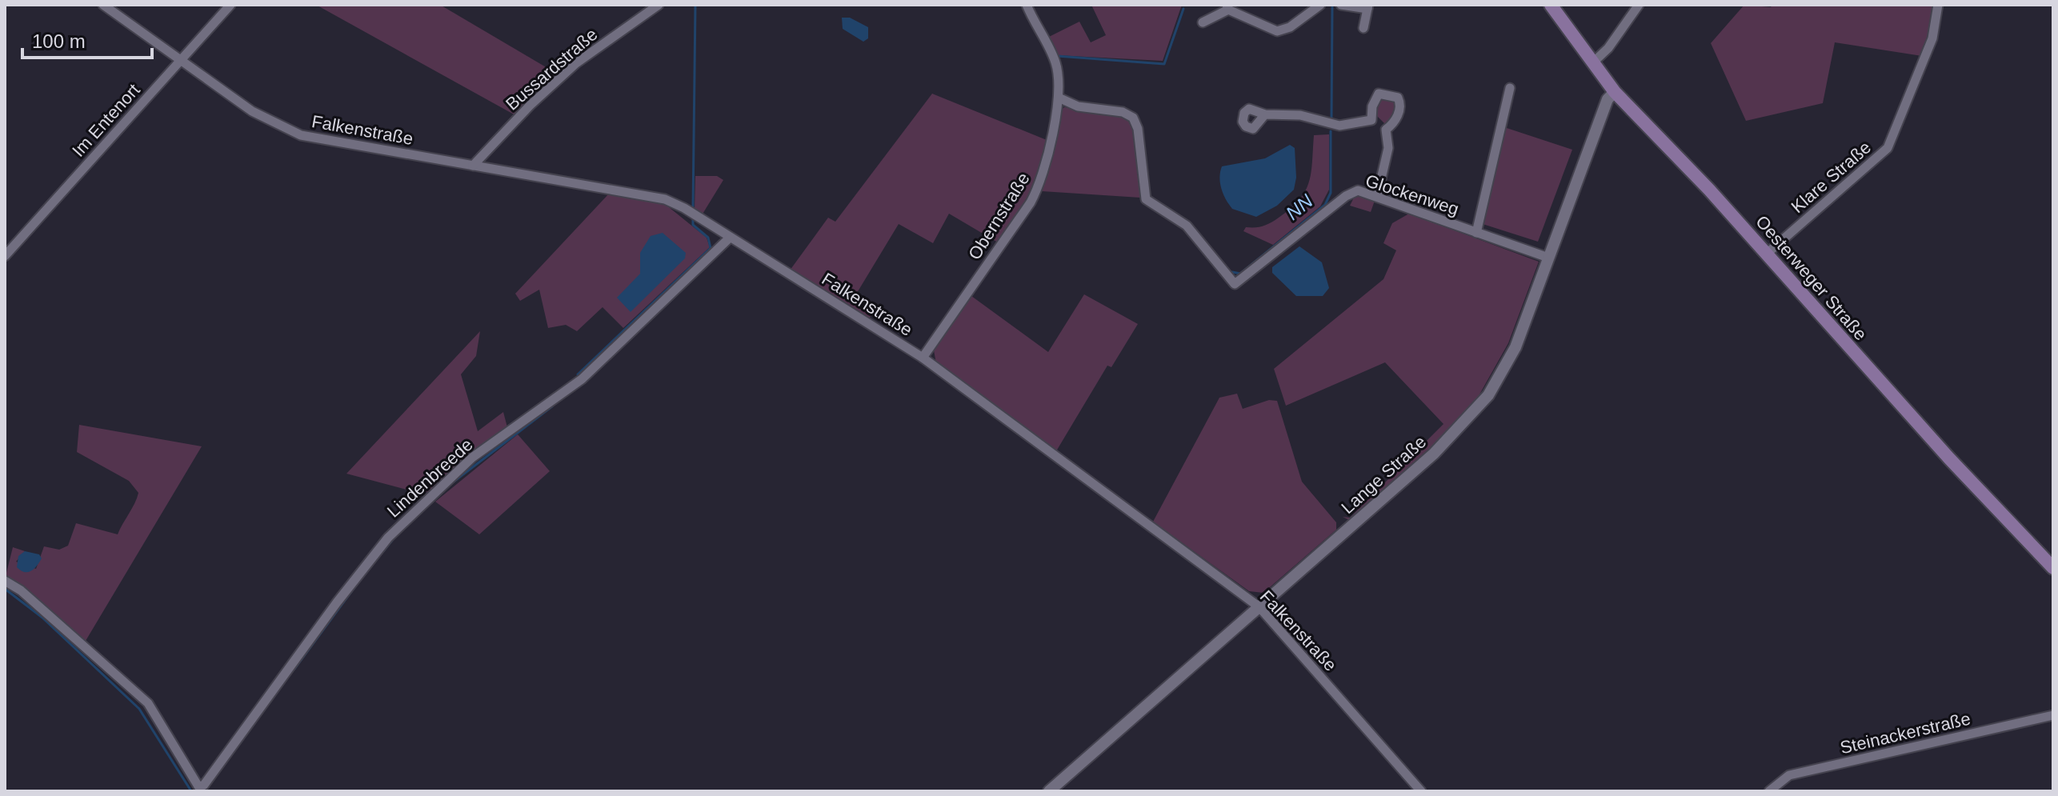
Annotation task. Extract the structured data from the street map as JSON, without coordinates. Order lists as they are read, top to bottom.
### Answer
{
  "streets": {
    "main road": ["Oesterweger Straße"],
    "street": [
      "Bussardstraße",
      "Im Entenort",
      "Falkenstraße",
      "Klare Straße",
      "Glockenweg",
      "Obernstraße",
      "Lange Straße",
      "Lindenbreede",
      "Steinackerstraße"
    ]
  },
  "crossings": [
    ["Bussardstraße", "Falkenstraße"],
    ["Im Entenort", "Falkenstraße"],
    ["Falkenstraße", "Obernstraße"],
    ["Falkenstraße", "Lange Straße"],
    ["Falkenstraße", "Lindenbreede"],
    ["Klare Straße", "Oesterweger Straße"],
    ["Glockenweg", "Obernstraße"],
    ["Glockenweg", "Lange Straße"],
    ["Oesterweger Straße", "Lange Straße"]
  ],
  "water": ["NN"],
  "scale_bar": "100 m"
}
